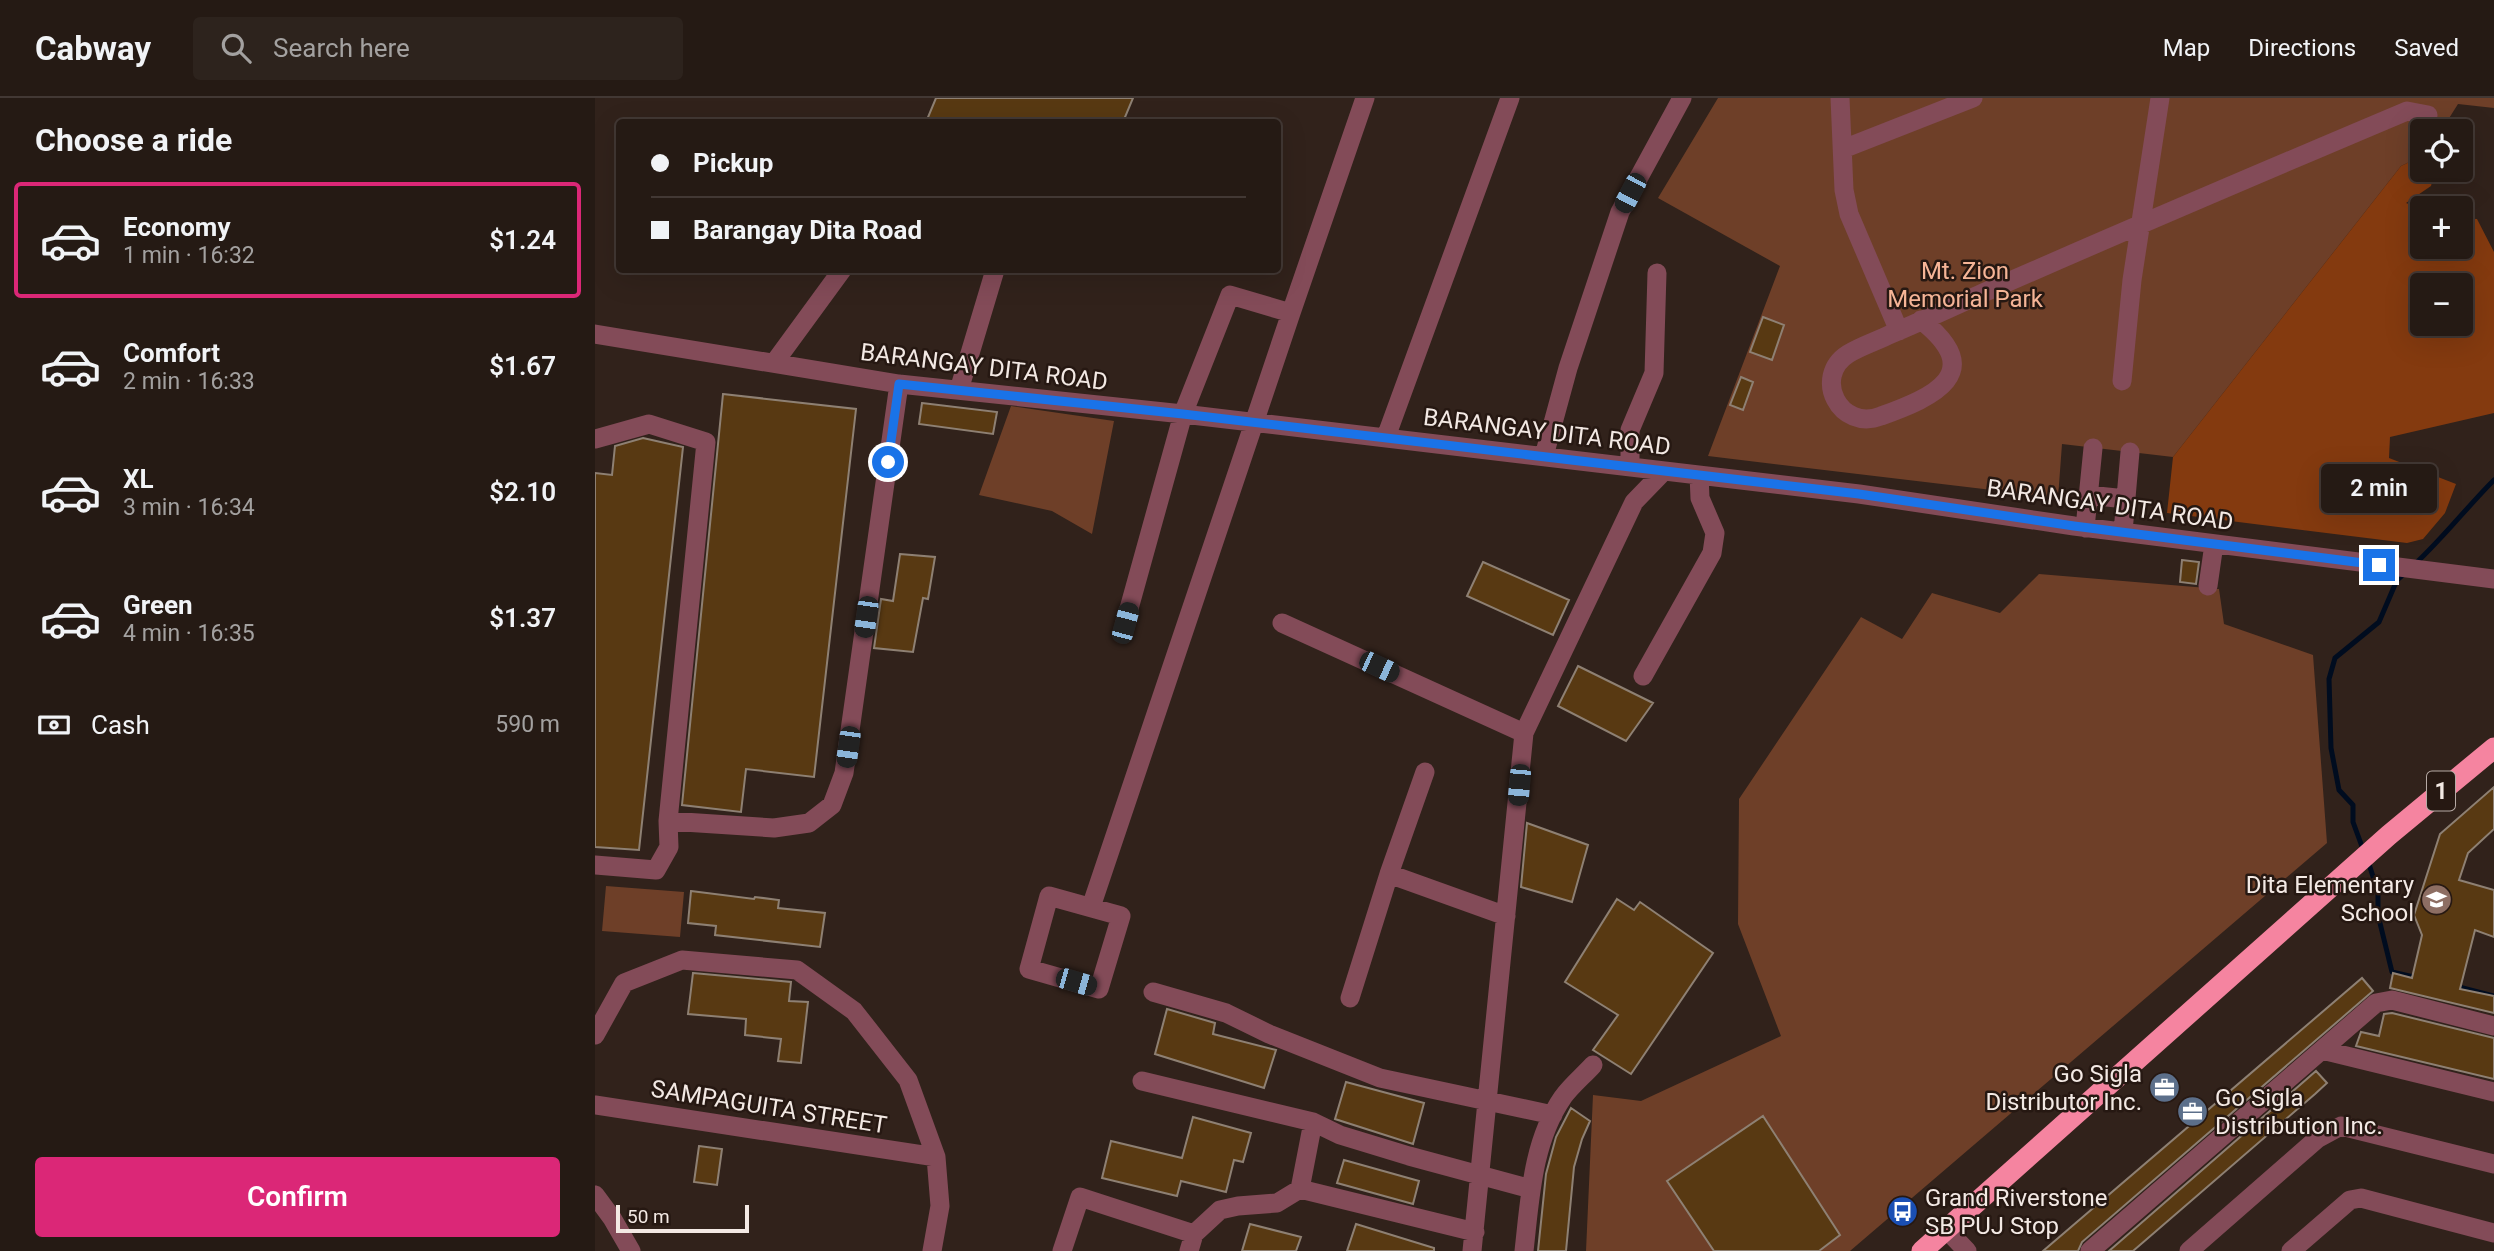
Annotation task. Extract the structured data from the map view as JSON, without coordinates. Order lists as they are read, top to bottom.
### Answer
{
  "streets": {
    "highway": ["1"],
    "street": ["BARANGAY DITA ROAD", "SAMPAGUITA STREET"]
  },
  "parks": ["Mt. Zion Memorial Park"],
  "places": {
    "school or university": ["Dita Elementary School"],
    "office": ["Go Sigla Distributor Inc.", "Go Sigla Distribution Inc."],
    "bus stop": ["Grand Riverstone SB PUJ Stop"]
  },
  "scale_bar": "50 m",
  "page": {
    "header": "Cabway",
    "search": "Search here",
    "nav": ["Map", "Directions", "Saved"],
    "heading": "Choose a ride",
    "map_buttons": ["+", "−"],
    "banner": ["Pickup", "Barangay Dita Road"],
    "list": [
      {
        "name": "Economy",
        "note": "1 min · 16:32",
        "value": "$1.24"
      },
      {
        "name": "Comfort",
        "note": "2 min · 16:33",
        "value": "$1.67"
      },
      {
        "name": "XL",
        "note": "3 min · 16:34",
        "value": "$2.10"
      },
      {
        "name": "Green",
        "note": "4 min · 16:35",
        "value": "$1.37"
      }
    ],
    "bubble": "2 min",
    "pay": ["Cash", "590 m"],
    "buttons": "Confirm",
    "scale": "50 m"
  }
}
